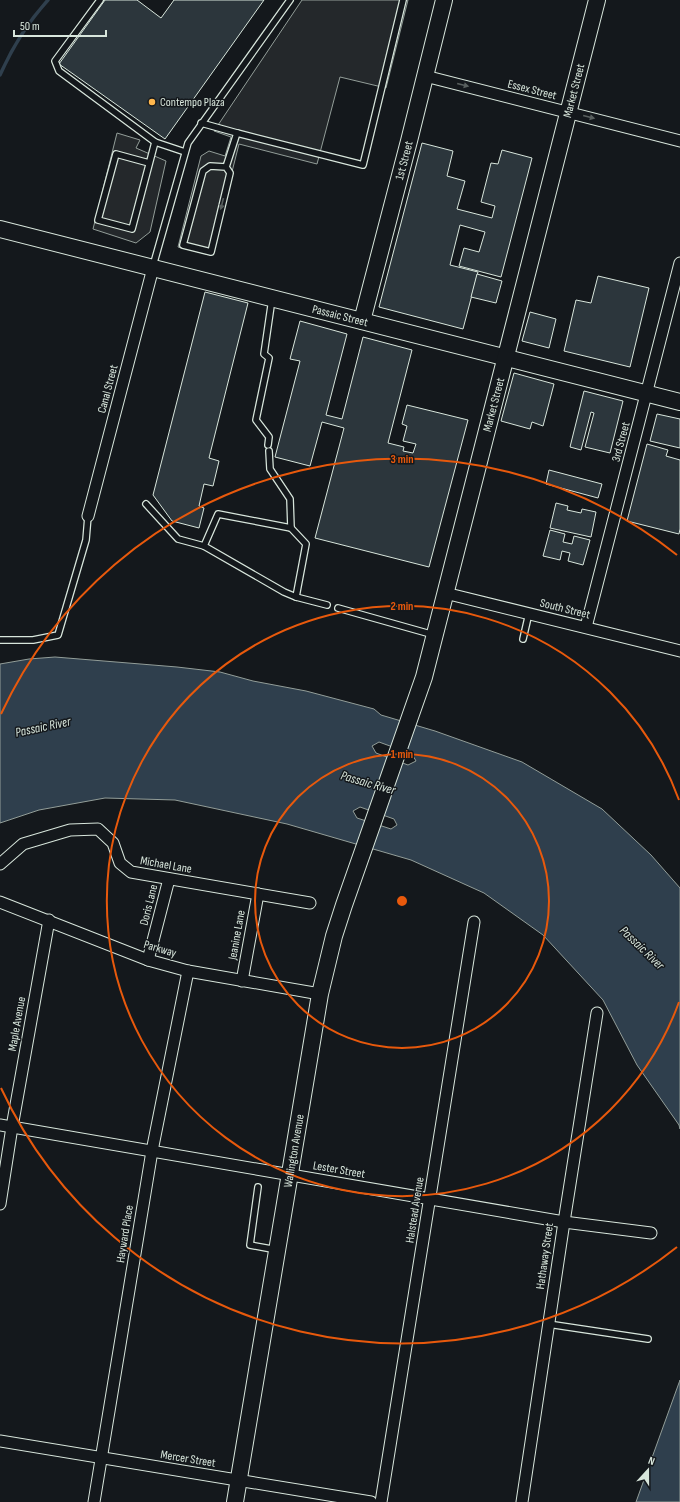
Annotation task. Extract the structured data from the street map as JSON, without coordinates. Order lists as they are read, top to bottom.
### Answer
{
  "streets": {
    "street": [
      "Essex Street",
      "Market Street",
      "1st Street",
      "Passaic Street",
      "Canal Street",
      "3rd Street",
      "South Street",
      "Michael Lane",
      "Doris Lane",
      "Jeanine Lane",
      "Parkway",
      "Maple Avenue",
      "Wallington Avenue",
      "Lester Street",
      "Halstead Avenue",
      "Hayward Place",
      "Hathaway Street",
      "Mercer Street"
    ]
  },
  "crossings": [
    ["Essex Street", "Market Street"],
    ["Essex Street", "1st Street"],
    ["Market Street", "Passaic Street"],
    ["Market Street", "South Street"],
    ["Market Street", "Wallington Avenue"],
    ["1st Street", "Passaic Street"],
    ["Passaic Street", "Canal Street"],
    ["Passaic Street", "3rd Street"],
    ["3rd Street", "South Street"],
    ["Michael Lane", "Doris Lane"],
    ["Michael Lane", "Jeanine Lane"],
    ["Doris Lane", "Parkway"],
    ["Jeanine Lane", "Parkway"],
    ["Parkway", "Maple Avenue"],
    ["Parkway", "Wallington Avenue"],
    ["Parkway", "Hayward Place"],
    ["Maple Avenue", "Lester Street"],
    ["Wallington Avenue", "Lester Street"],
    ["Wallington Avenue", "Mercer Street"],
    ["Lester Street", "Halstead Avenue"],
    ["Lester Street", "Hayward Place"],
    ["Lester Street", "Hathaway Street"],
    ["Hayward Place", "Mercer Street"]
  ],
  "one_way": ["Essex Street"],
  "water": ["Passaic River"],
  "places": ["Contempo Plaza"],
  "scale_bar": "50 m",
  "north": "top",
  "rings": ["3 min", "2 min", "1 min"]
}
